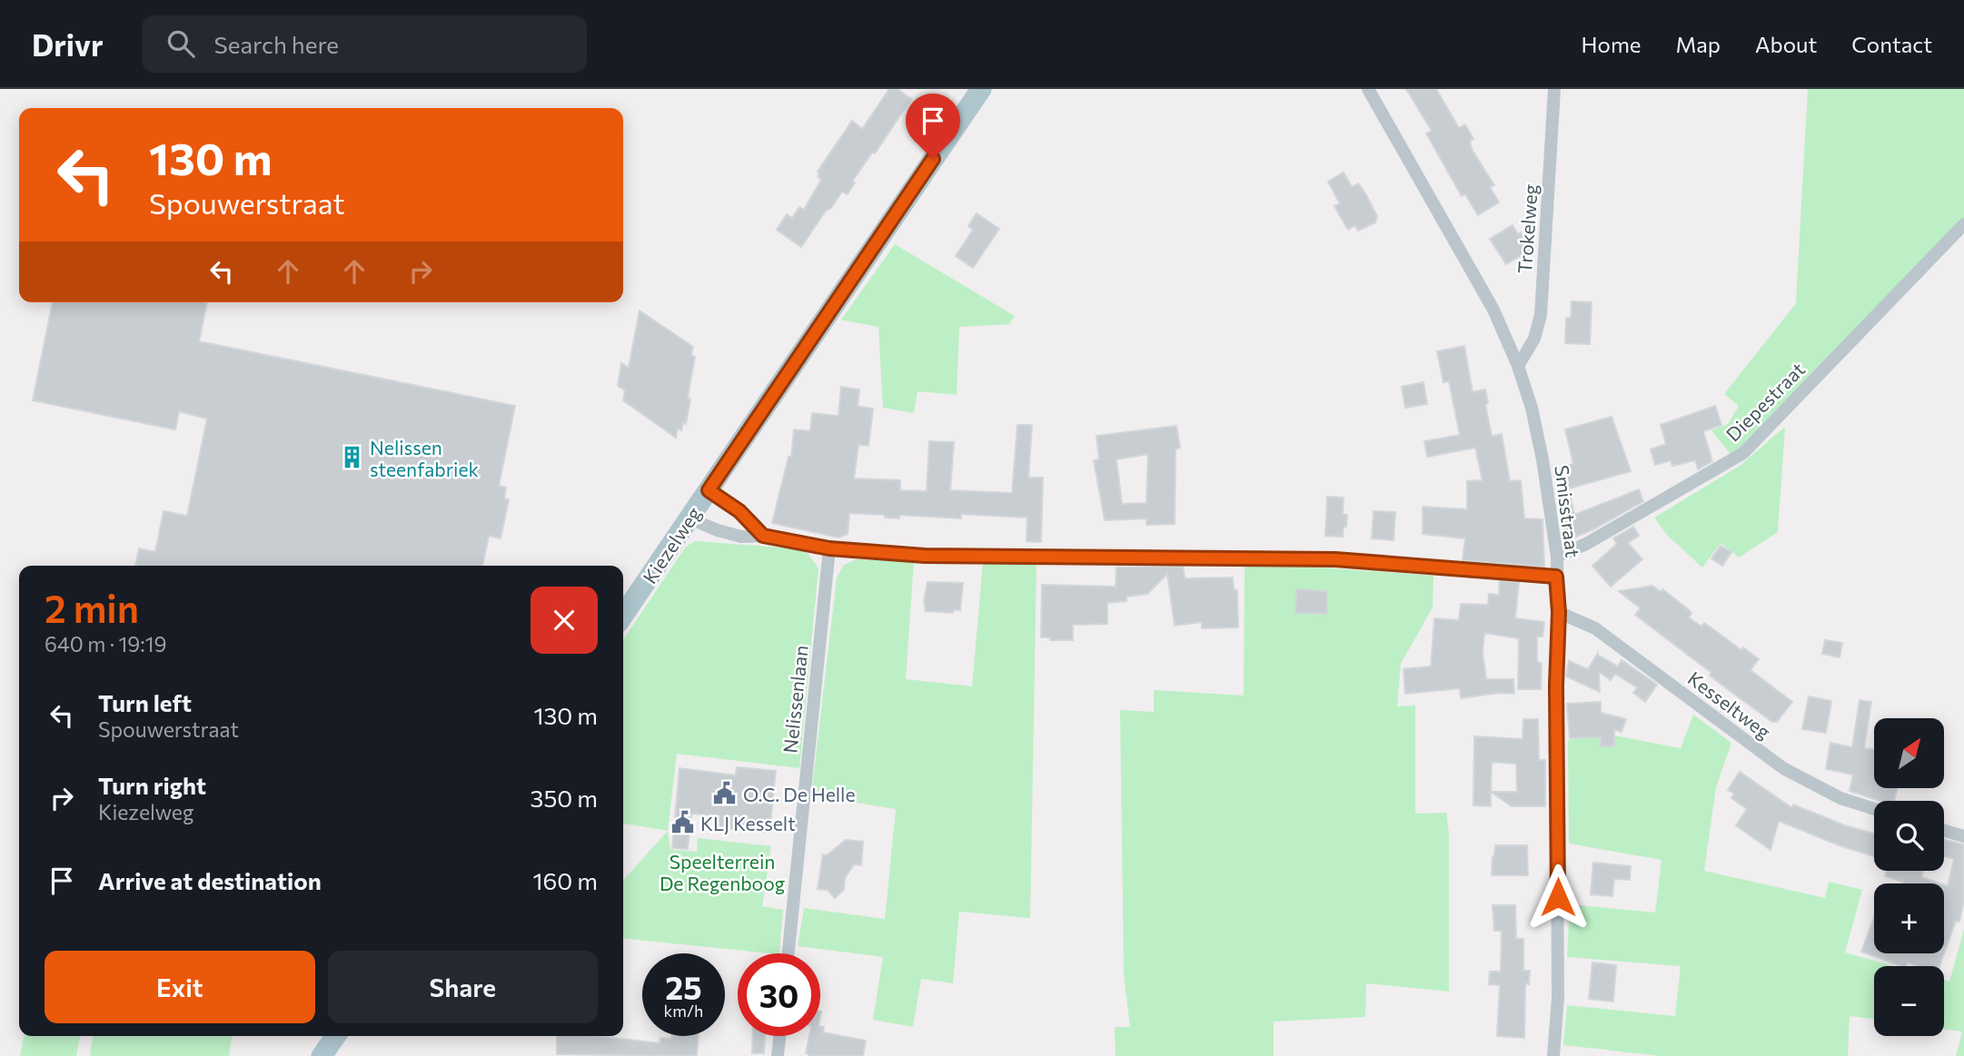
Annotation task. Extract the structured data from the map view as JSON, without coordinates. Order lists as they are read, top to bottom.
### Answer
{
  "streets": {
    "main road": ["Kiezelweg"],
    "street": [
      "Trokelweg",
      "Diepestraat",
      "Smisstraat",
      "Nelissenlaan",
      "Kesseltweg"
    ]
  },
  "crossings": [
    ["Trokelweg", "Smisstraat"],
    ["Diepestraat", "Smisstraat"],
    ["Smisstraat", "Kesseltweg"]
  ],
  "parks": ["Speelterrein De Regenboog"],
  "places": {
    "building": ["Nelissen steenfabriek"],
    "public building": ["O.C. De Helle", "KLJ Kesselt"]
  },
  "north": "top right",
  "page": {
    "header": "Drivr",
    "search": "Search here",
    "nav": [
      "Home",
      "Map",
      "About",
      "Contact"
    ],
    "turn": ["130 m", "Spouwerstraat"],
    "heading": ["2 min", "640 m · 19:19"],
    "list": [
      {
        "name": "Turn left",
        "note": "Spouwerstraat",
        "value": "130 m"
      },
      {
        "name": "Turn right",
        "note": "Kiezelweg",
        "value": "350 m"
      },
      {
        "name": "Arrive at destination",
        "value": "160 m"
      }
    ],
    "map_buttons": ["+", "−"],
    "buttons": ["Exit", "Share"],
    "speed": "25 km/h",
    "limit": "30"
  }
}
